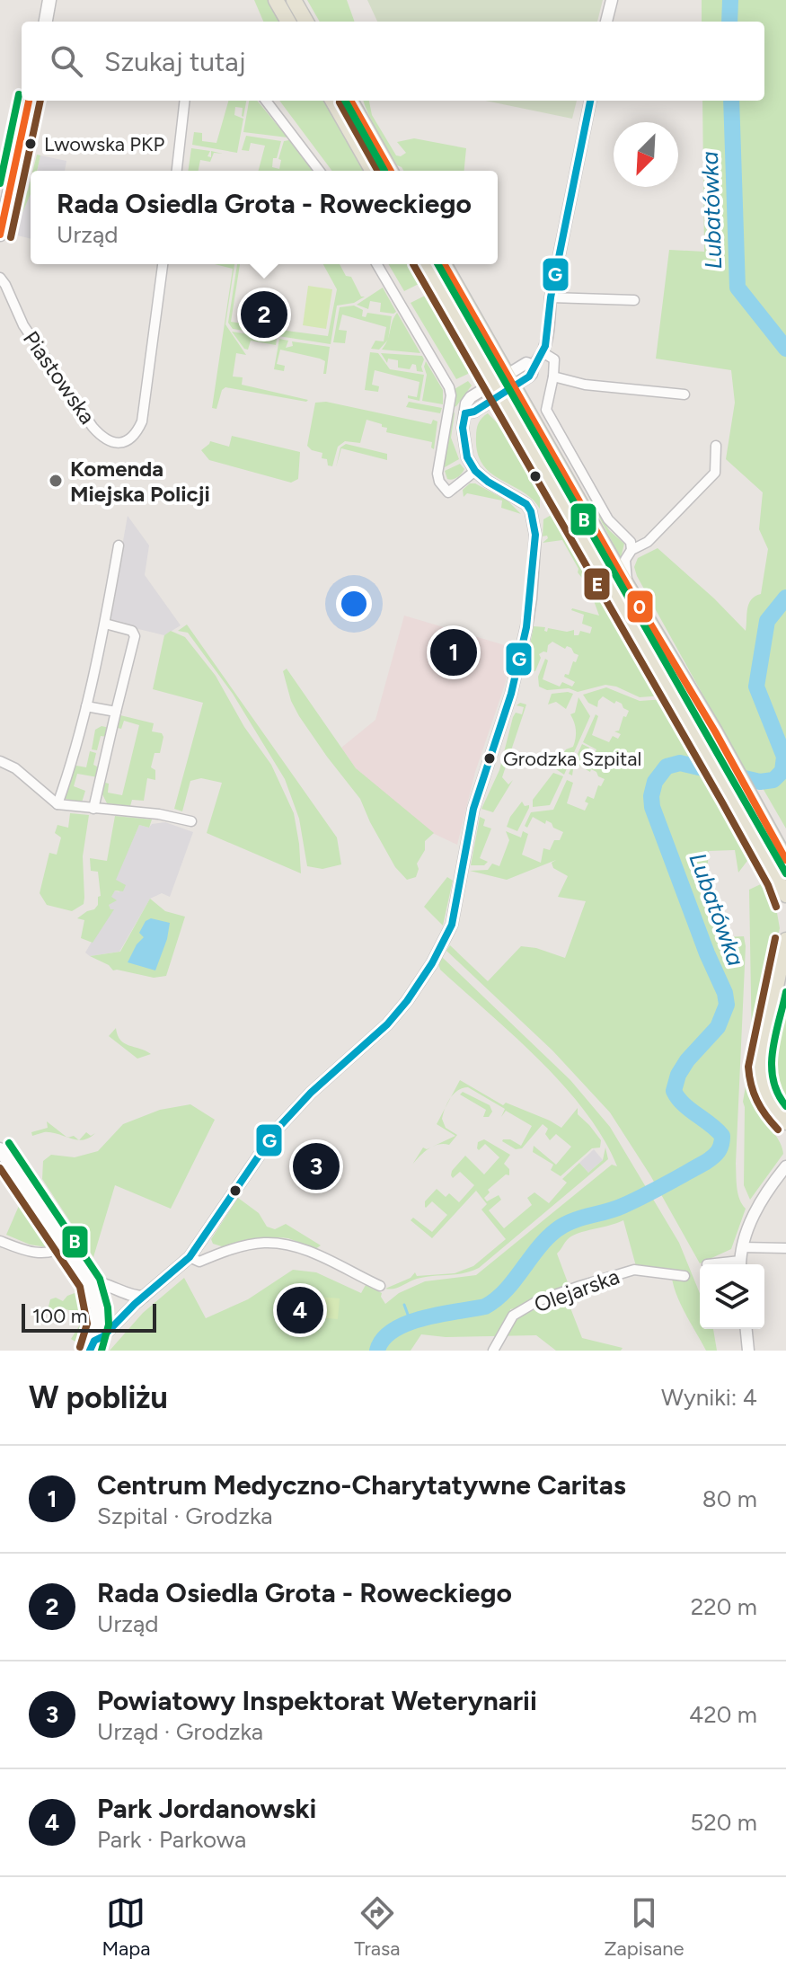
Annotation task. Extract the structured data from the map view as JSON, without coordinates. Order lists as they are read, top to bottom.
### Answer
{
  "streets": {
    "street": ["Piastowska", "Olejarska"]
  },
  "water": ["Lubatówka"],
  "places": ["Lwowska PKP", "Komenda Miejska Policji", "Grodzka Szpital"],
  "lines": [
    "transit line B",
    "transit line G",
    "transit line E",
    "transit line 0"
  ],
  "scale_bar": "100 m",
  "north": "bottom left",
  "page": {
    "search": "Szukaj tutaj",
    "popup": ["Rada Osiedla Grota - Roweckiego", "Urząd"],
    "pins": [
      "2",
      "1",
      "3",
      "4"
    ],
    "scale": "100 m",
    "heading": ["W pobliżu", "Wyniki: 4"],
    "list": [
      {
        "mark": "1",
        "name": "Centrum Medyczno-Charytatywne Caritas",
        "note": "Szpital · Grodzka",
        "value": "80 m"
      },
      {
        "mark": "2",
        "name": "Rada Osiedla Grota - Roweckiego",
        "note": "Urząd",
        "value": "220 m"
      },
      {
        "mark": "3",
        "name": "Powiatowy Inspektorat Weterynarii",
        "note": "Urząd · Grodzka",
        "value": "420 m"
      },
      {
        "mark": "4",
        "name": "Park Jordanowski",
        "note": "Park · Parkowa",
        "value": "520 m"
      }
    ],
    "nav": ["Mapa", "Trasa", "Zapisane"]
  }
}
